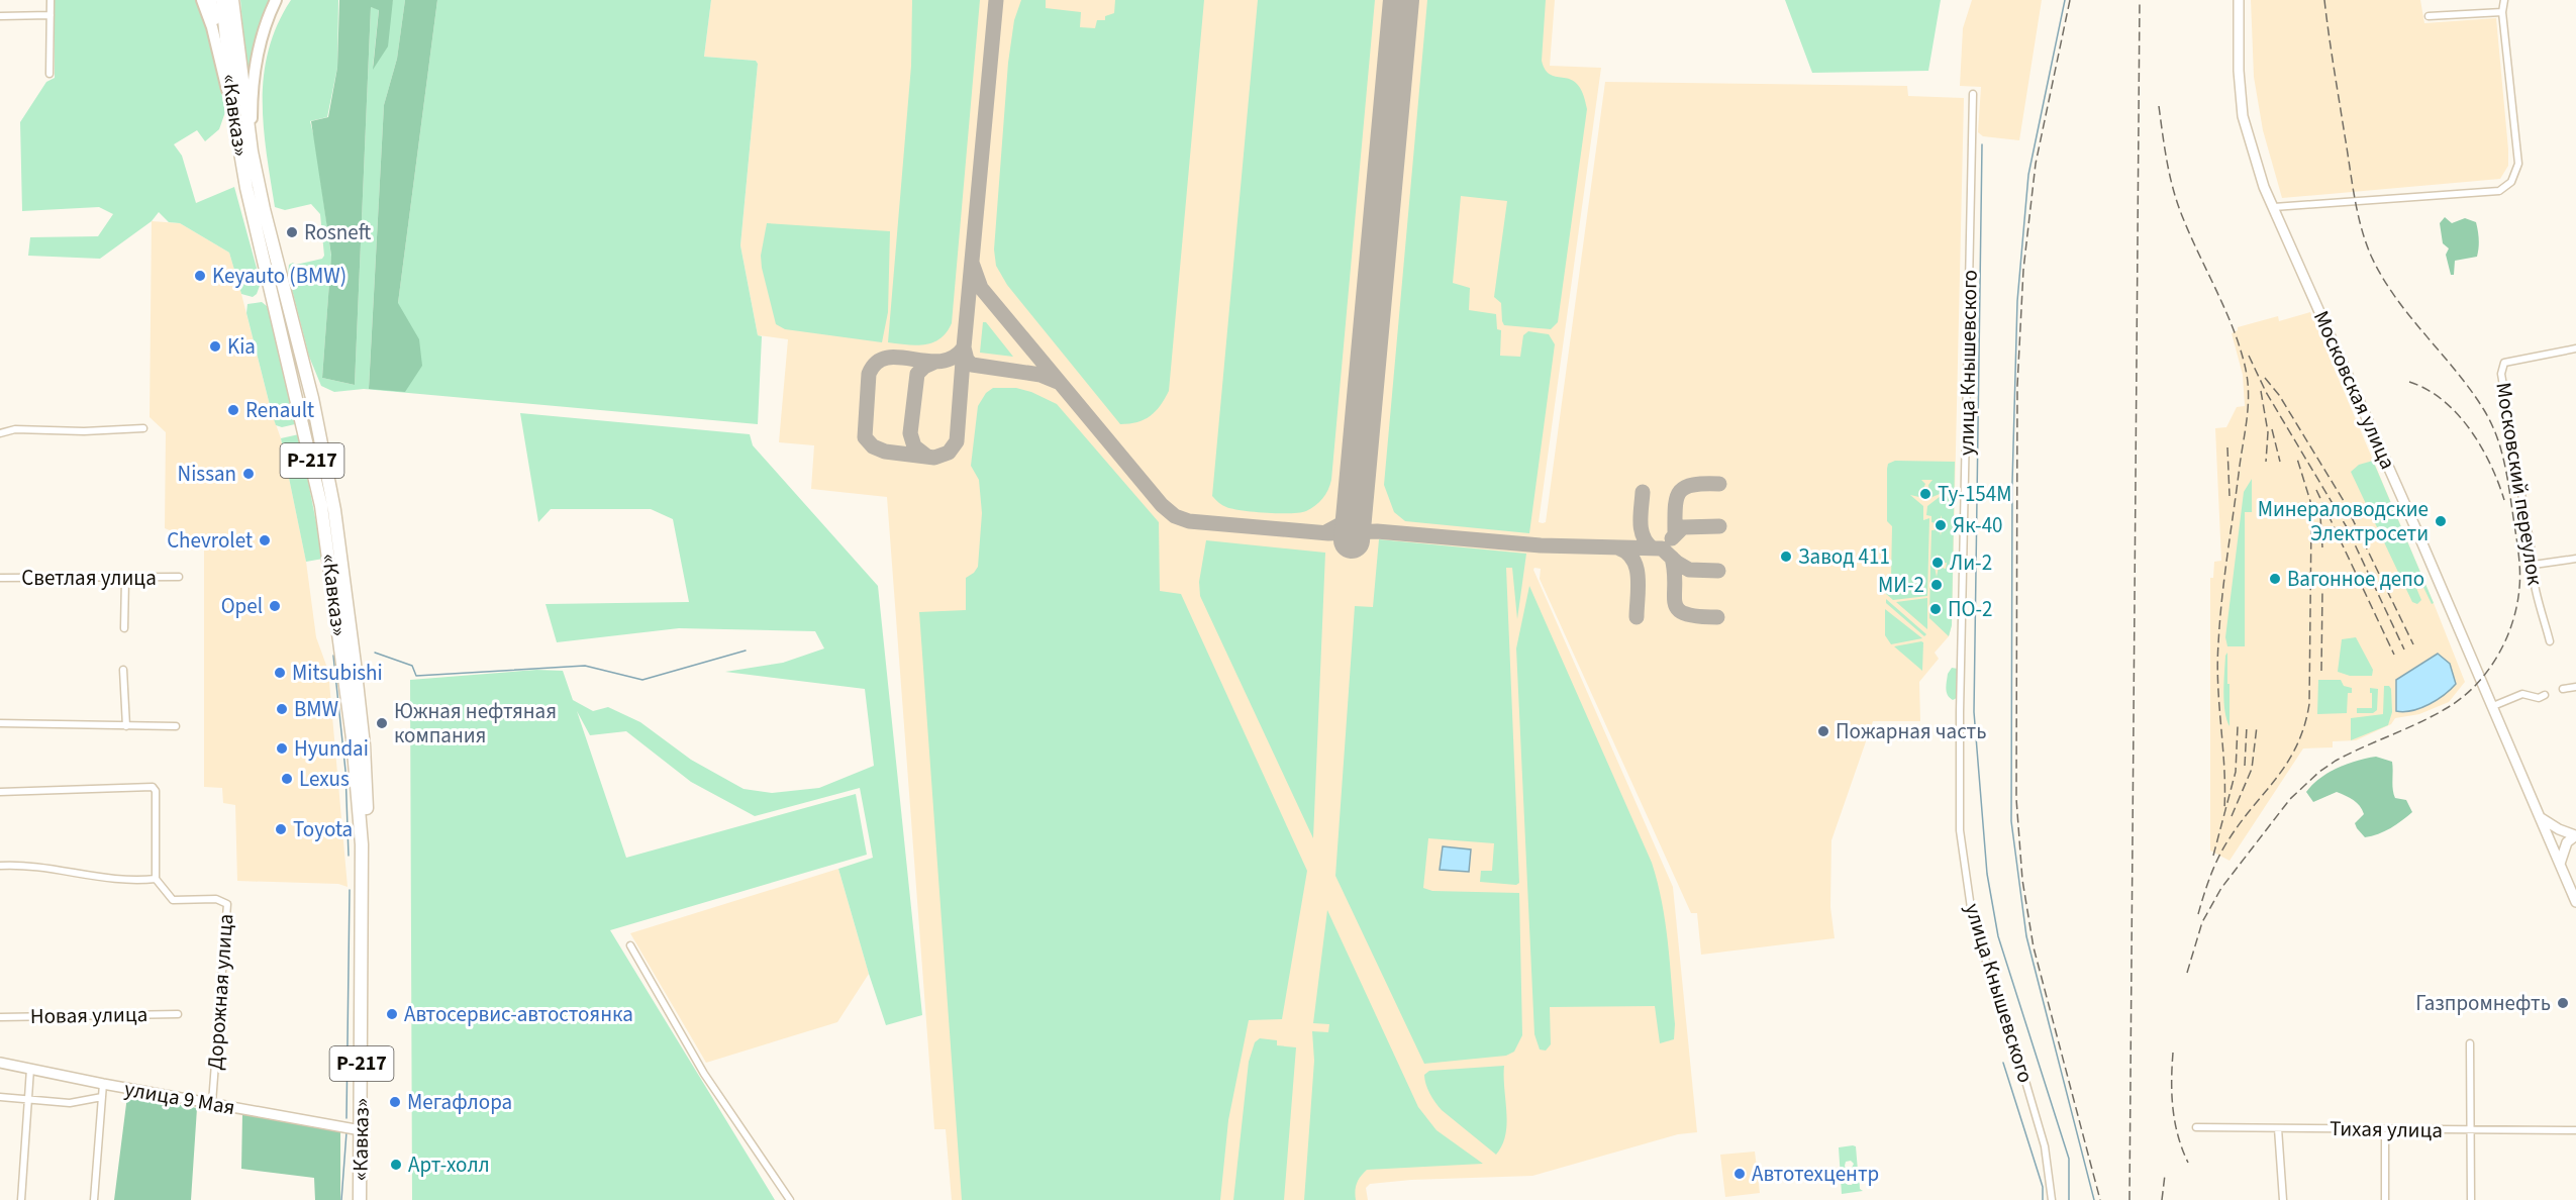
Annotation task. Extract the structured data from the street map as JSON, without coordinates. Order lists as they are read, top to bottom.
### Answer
{
  "streets": {
    "highway": ["«Кавказ»", "Р-217"],
    "street": [
      "улица Кнышевского",
      "Московская улица",
      "Московский переулок",
      "Светлая улица",
      "Дорожная улица",
      "Новая улица",
      "улица 9 Мая",
      "Тихая улица"
    ]
  },
  "crossings": [
    ["«Кавказ»", "улица 9 Мая"],
    ["Дорожная улица", "улица 9 Мая"]
  ],
  "places": [
    "Rosneft",
    "Keyauto (BMW)",
    "Kia",
    "Renault",
    "Nissan",
    "Ту-154М",
    "Минераловодские Электросети",
    "Як-40",
    "Chevrolet",
    "Завод 411",
    "Ли-2",
    "Вагонное депо",
    "МИ-2",
    "Opel",
    "ПО-2",
    "Mitsubishi",
    "BMW",
    "Южная нефтяная компания",
    "Пожарная часть",
    "Hyundai",
    "Lexus",
    "Toyota",
    "Газпромнефть",
    "Автосервис-автостоянка",
    "Мегафлора",
    "Арт-холл",
    "Автотехцентр"
  ]
}
